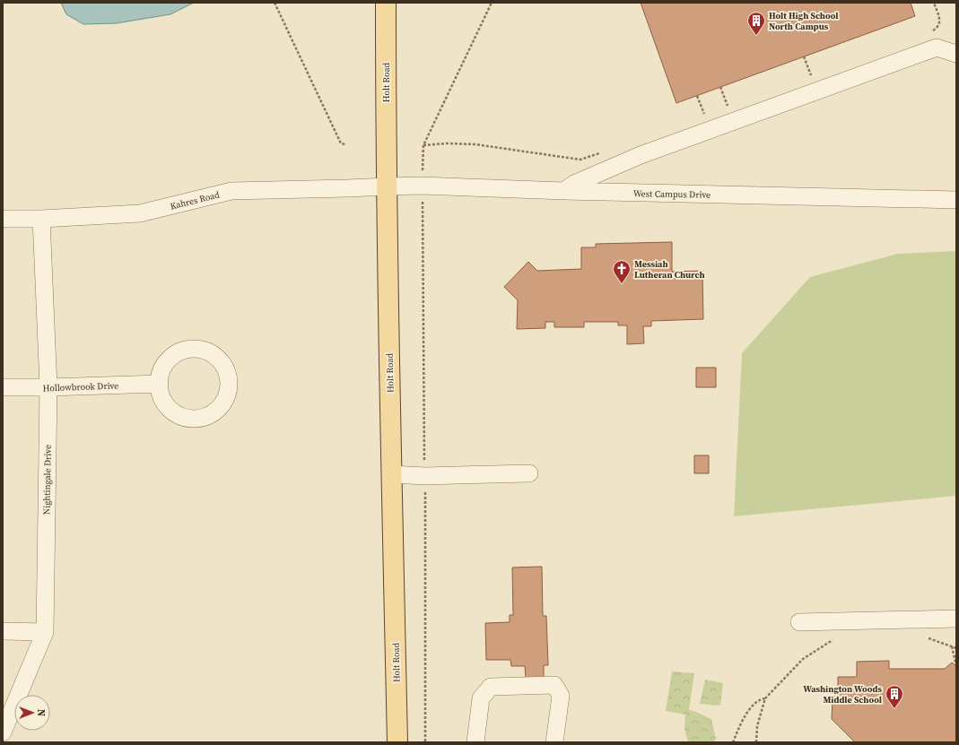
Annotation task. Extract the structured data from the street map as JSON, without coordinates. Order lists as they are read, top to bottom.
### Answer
{
  "streets": {
    "main road": ["Holt Road"],
    "street": [
      "West Campus Drive",
      "Kahres Road",
      "Hollowbrook Drive",
      "Nightingale Drive"
    ]
  },
  "crossings": [
    ["Holt Road", "West Campus Drive"],
    ["Holt Road", "Kahres Road"],
    ["West Campus Drive", "Kahres Road"],
    ["Kahres Road", "Nightingale Drive"],
    ["Hollowbrook Drive", "Nightingale Drive"]
  ],
  "places": {
    "building": ["Holt High School North Campus", "Washington Woods Middle School"],
    "church": ["Messiah Lutheran Church"]
  },
  "north": "right"
}
